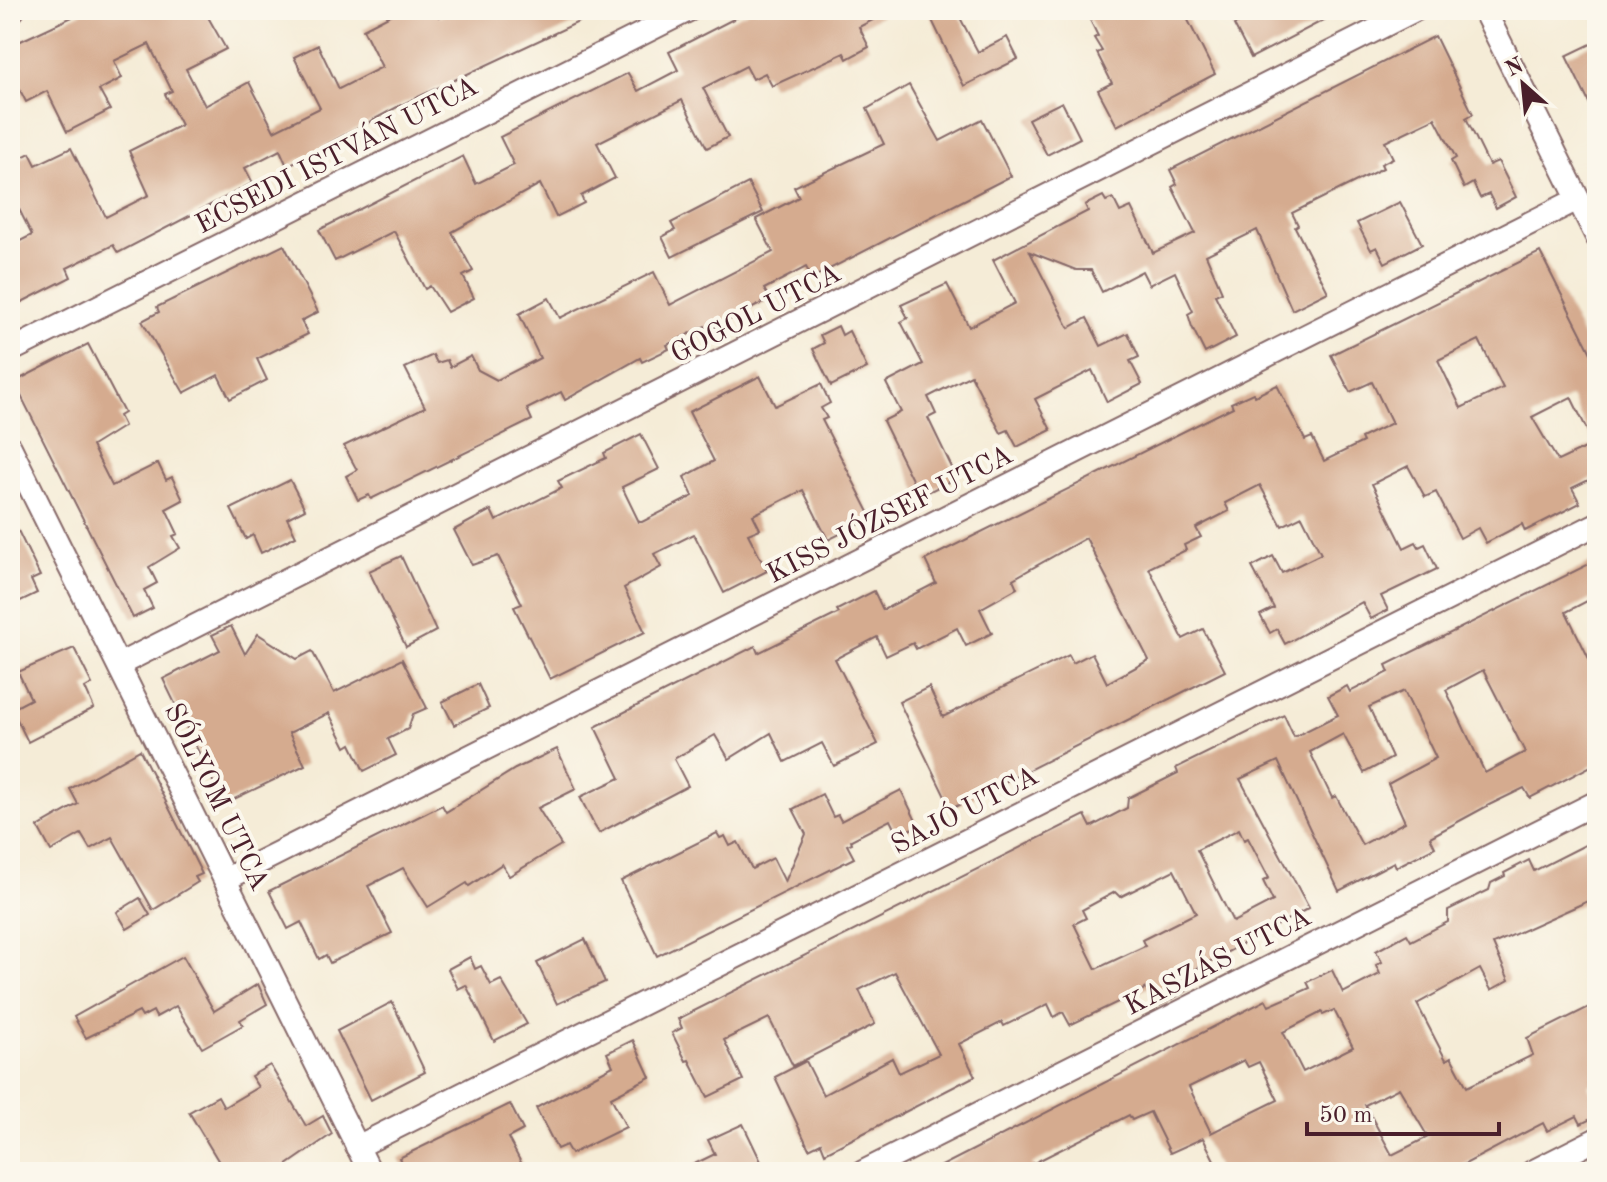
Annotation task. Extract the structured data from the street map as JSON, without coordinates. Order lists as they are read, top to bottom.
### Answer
{
  "streets": {
    "street": [
      "ECSEDI ISTVÁN UTCA",
      "GOGOL UTCA",
      "KISS JÓZSEF UTCA",
      "SÓLYOM UTCA",
      "SAJÓ UTCA",
      "KASZÁS UTCA"
    ]
  },
  "crossings": [
    ["GOGOL UTCA", "SÓLYOM UTCA"],
    ["KISS JÓZSEF UTCA", "SÓLYOM UTCA"],
    ["SÓLYOM UTCA", "SAJÓ UTCA"]
  ],
  "scale_bar": "50 m",
  "north": "top left"
}
